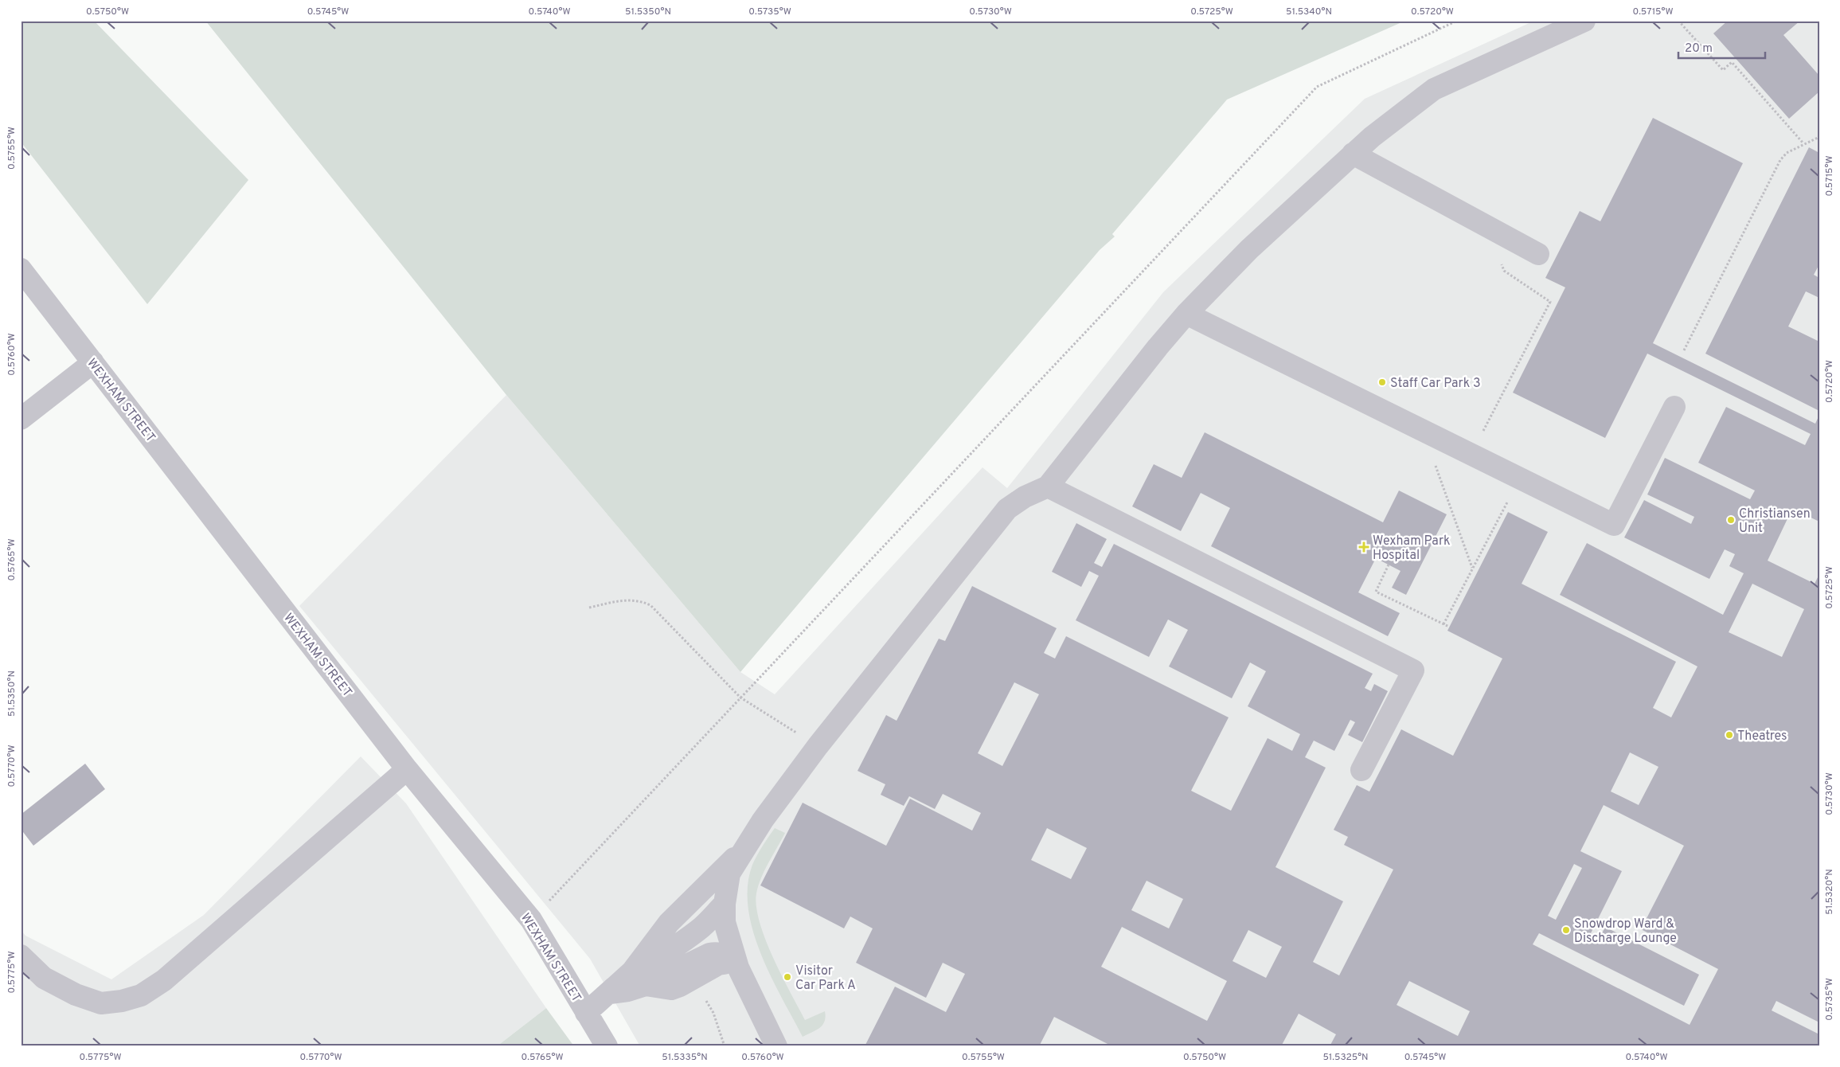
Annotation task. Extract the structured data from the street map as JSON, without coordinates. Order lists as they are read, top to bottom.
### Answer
{
  "streets": {
    "street": ["WEXHAM STREET"]
  },
  "places": {
    "other": [
      "Staff Car Park 3",
      "Christiansen Unit",
      "Theatres",
      "Snowdrop Ward & Discharge Lounge",
      "Visitor Car Park A"
    ],
    "health": ["Wexham Park Hospital"]
  },
  "scale_bar": "20 m",
  "coordinates": [
    "0.5750°W",
    "0.5745°W",
    "0.5740°W",
    "51.5350°N",
    "0.5735°W",
    "0.5730°W",
    "0.5725°W",
    "51.5340°N",
    "0.5720°W",
    "0.5715°W",
    "0.5755°W",
    "0.5760°W",
    "0.5765°W",
    "0.5770°W",
    "51.5320°N",
    "0.5775°W",
    "51.5335°N",
    "51.5325°N"
  ]
}
